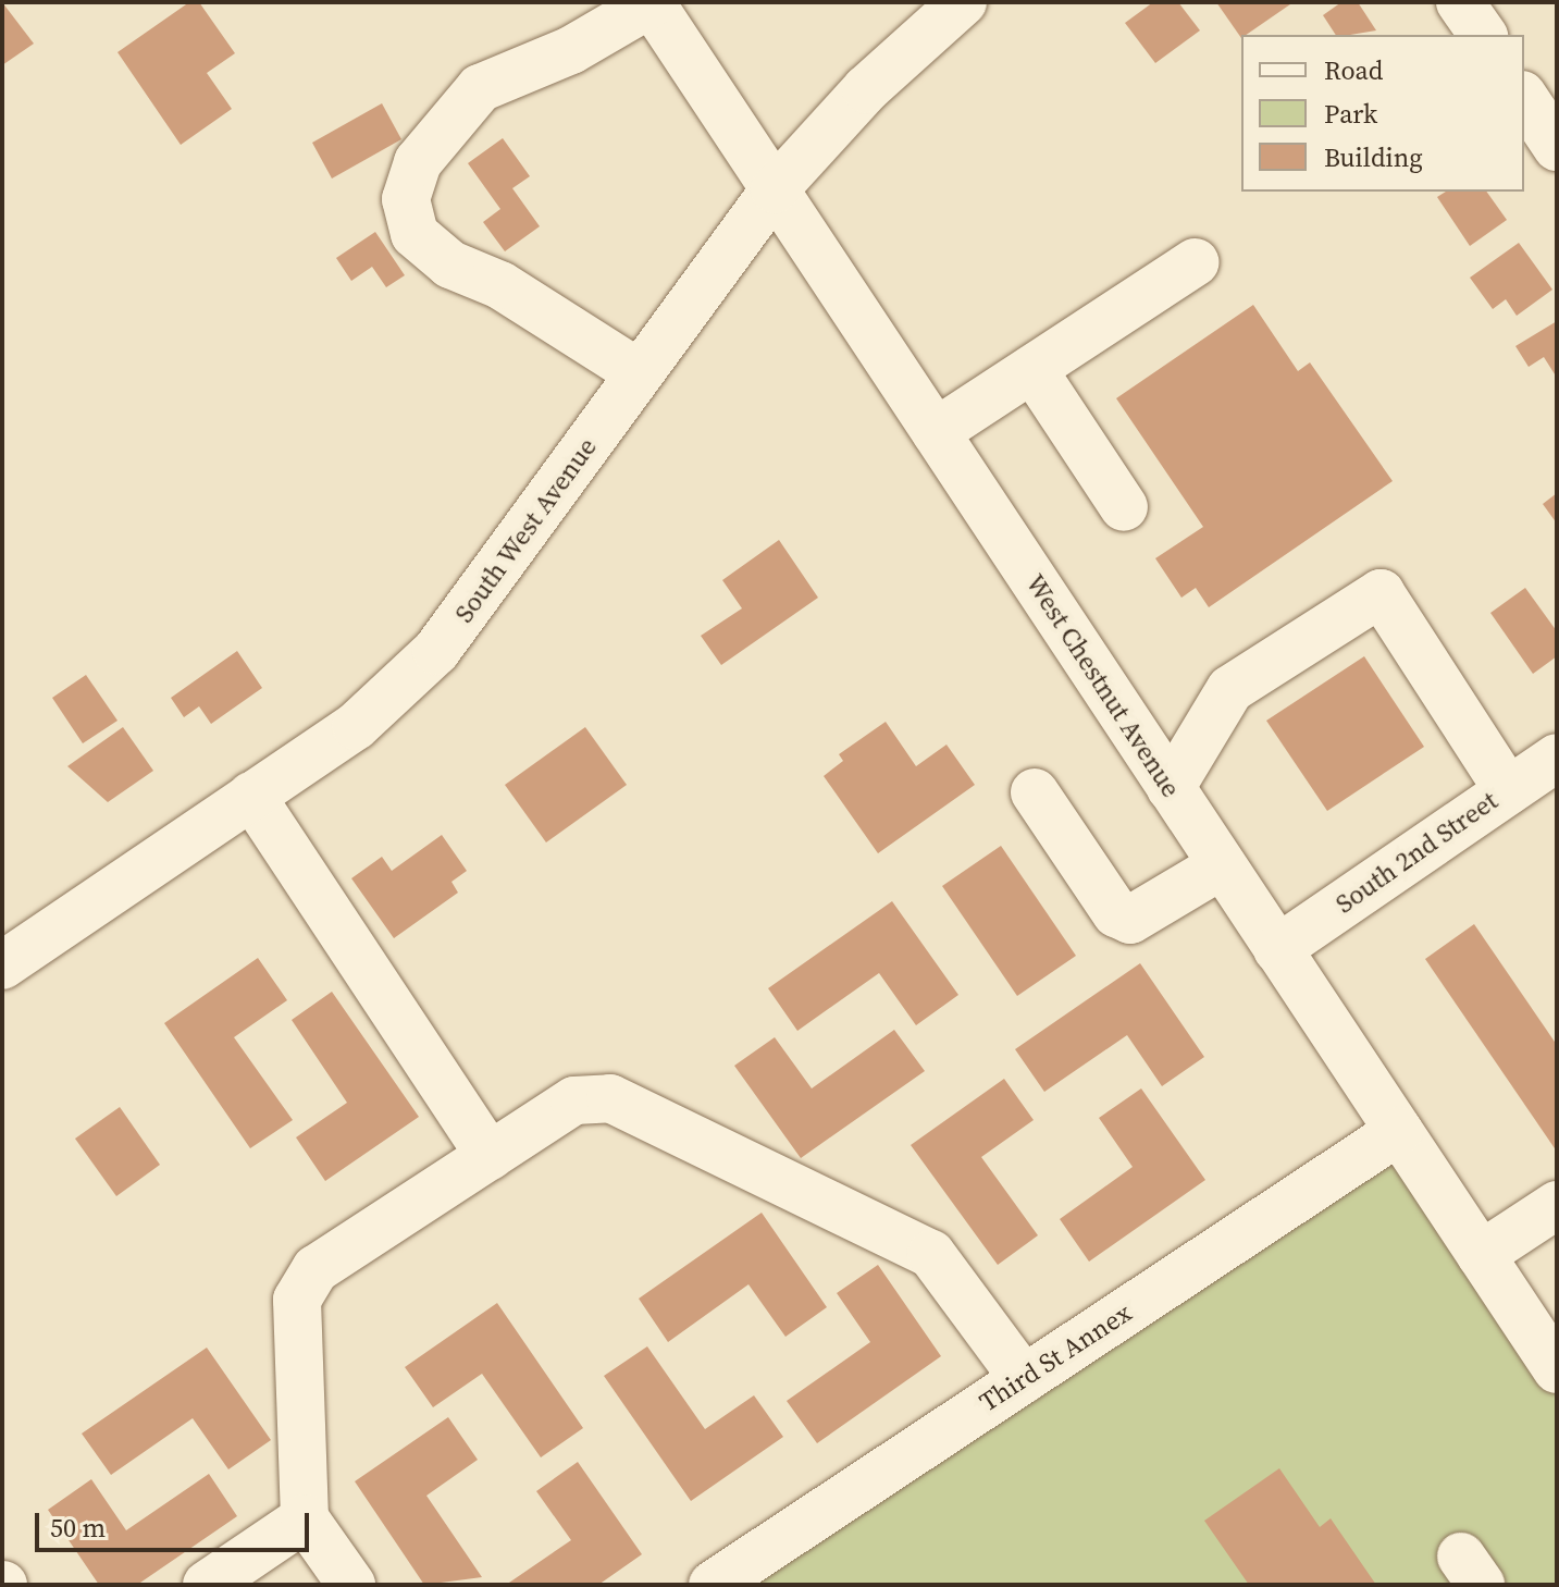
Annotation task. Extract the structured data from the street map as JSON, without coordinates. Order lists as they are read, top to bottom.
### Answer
{
  "streets": {
    "street": [
      "South West Avenue",
      "West Chestnut Avenue",
      "South 2nd Street",
      "Third St Annex"
    ]
  },
  "crossings": [
    ["South West Avenue", "West Chestnut Avenue"],
    ["West Chestnut Avenue", "South 2nd Street"],
    ["West Chestnut Avenue", "Third St Annex"]
  ],
  "legend": ["Road", "Park", "Building"],
  "scale_bar": "50 m"
}
